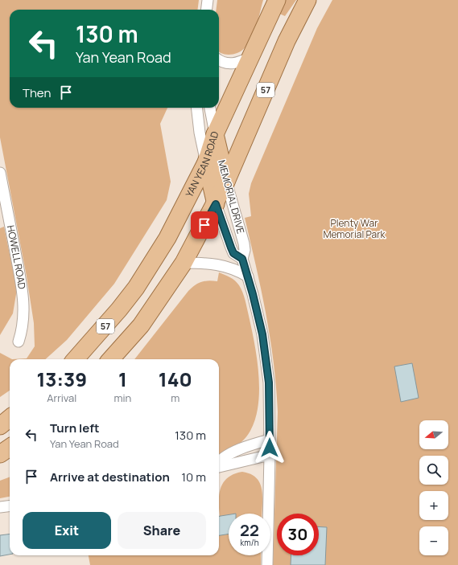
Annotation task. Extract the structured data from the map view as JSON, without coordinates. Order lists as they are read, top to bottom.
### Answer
{
  "streets": {
    "main road": ["57", "YAN YEAN ROAD", "MEMORIAL DRIVE"],
    "street": ["HOWELL ROAD"]
  },
  "crossings": [
    ["57", "MEMORIAL DRIVE"],
    ["YAN YEAN ROAD", "MEMORIAL DRIVE"]
  ],
  "parks": ["Plenty War Memorial Park"],
  "north": "left",
  "page": {
    "turn": ["130 m", "Yan Yean Road"],
    "then": "Then",
    "eta": [
      "13:39",
      "Arrival",
      "1",
      "min",
      "140",
      "m"
    ],
    "list": [
      {
        "name": "Turn left",
        "note": "Yan Yean Road",
        "value": "130 m"
      },
      {
        "name": "Arrive at destination",
        "value": "10 m"
      }
    ],
    "map_buttons": ["+", "−"],
    "buttons": ["Exit", "Share"],
    "speed": "22 km/h",
    "limit": "30"
  }
}
